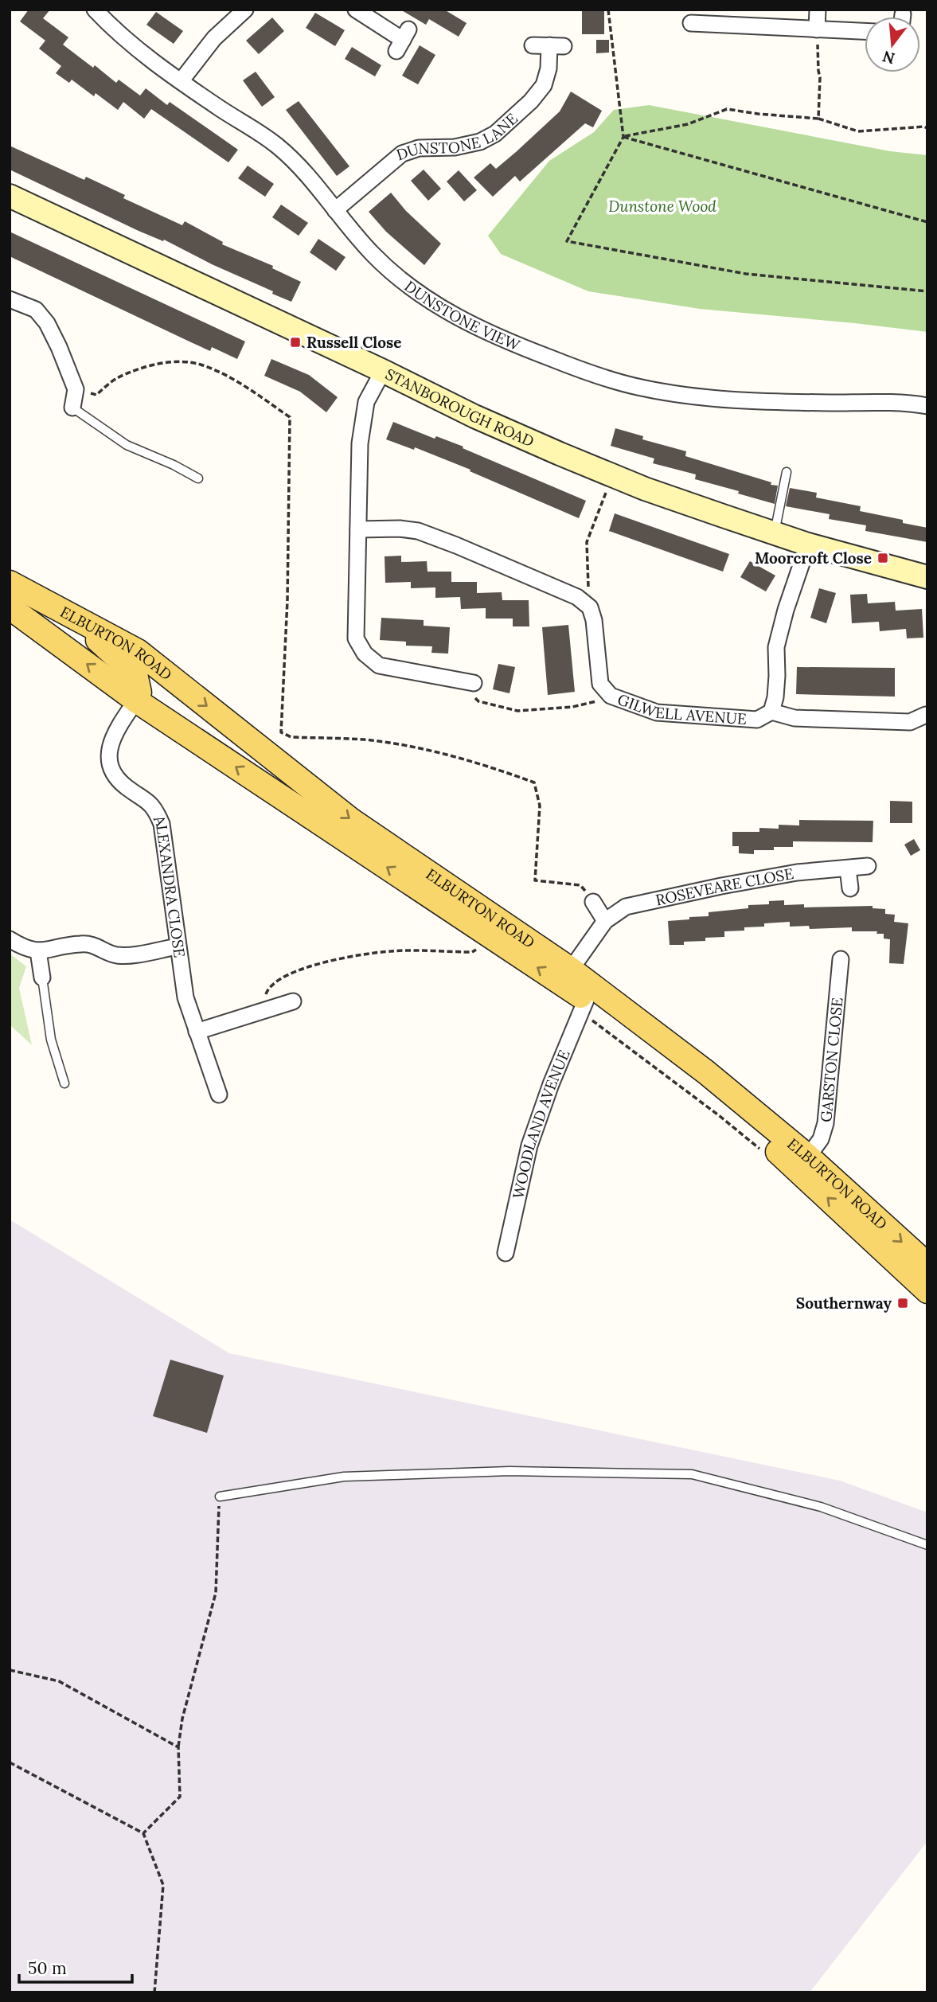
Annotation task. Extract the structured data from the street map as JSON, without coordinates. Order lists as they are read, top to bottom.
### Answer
{
  "streets": {
    "main road": ["ELBURTON ROAD"],
    "street": [
      "DUNSTONE LANE",
      "DUNSTONE VIEW",
      "STANBOROUGH ROAD",
      "GILWELL AVENUE",
      "ALEXANDRA CLOSE",
      "ROSEVEARE CLOSE",
      "GARSTON CLOSE",
      "WOODLAND AVENUE"
    ]
  },
  "crossings": [
    ["DUNSTONE LANE", "DUNSTONE VIEW"],
    ["ELBURTON ROAD", "ALEXANDRA CLOSE"],
    ["ELBURTON ROAD", "ROSEVEARE CLOSE"],
    ["ELBURTON ROAD", "GARSTON CLOSE"],
    ["ELBURTON ROAD", "WOODLAND AVENUE"]
  ],
  "parks": ["Dunstone Wood"],
  "places": {
    "transit": ["Russell Close", "Moorcroft Close", "Southernway"]
  },
  "scale_bar": "50 m",
  "north": "bottom"
}
